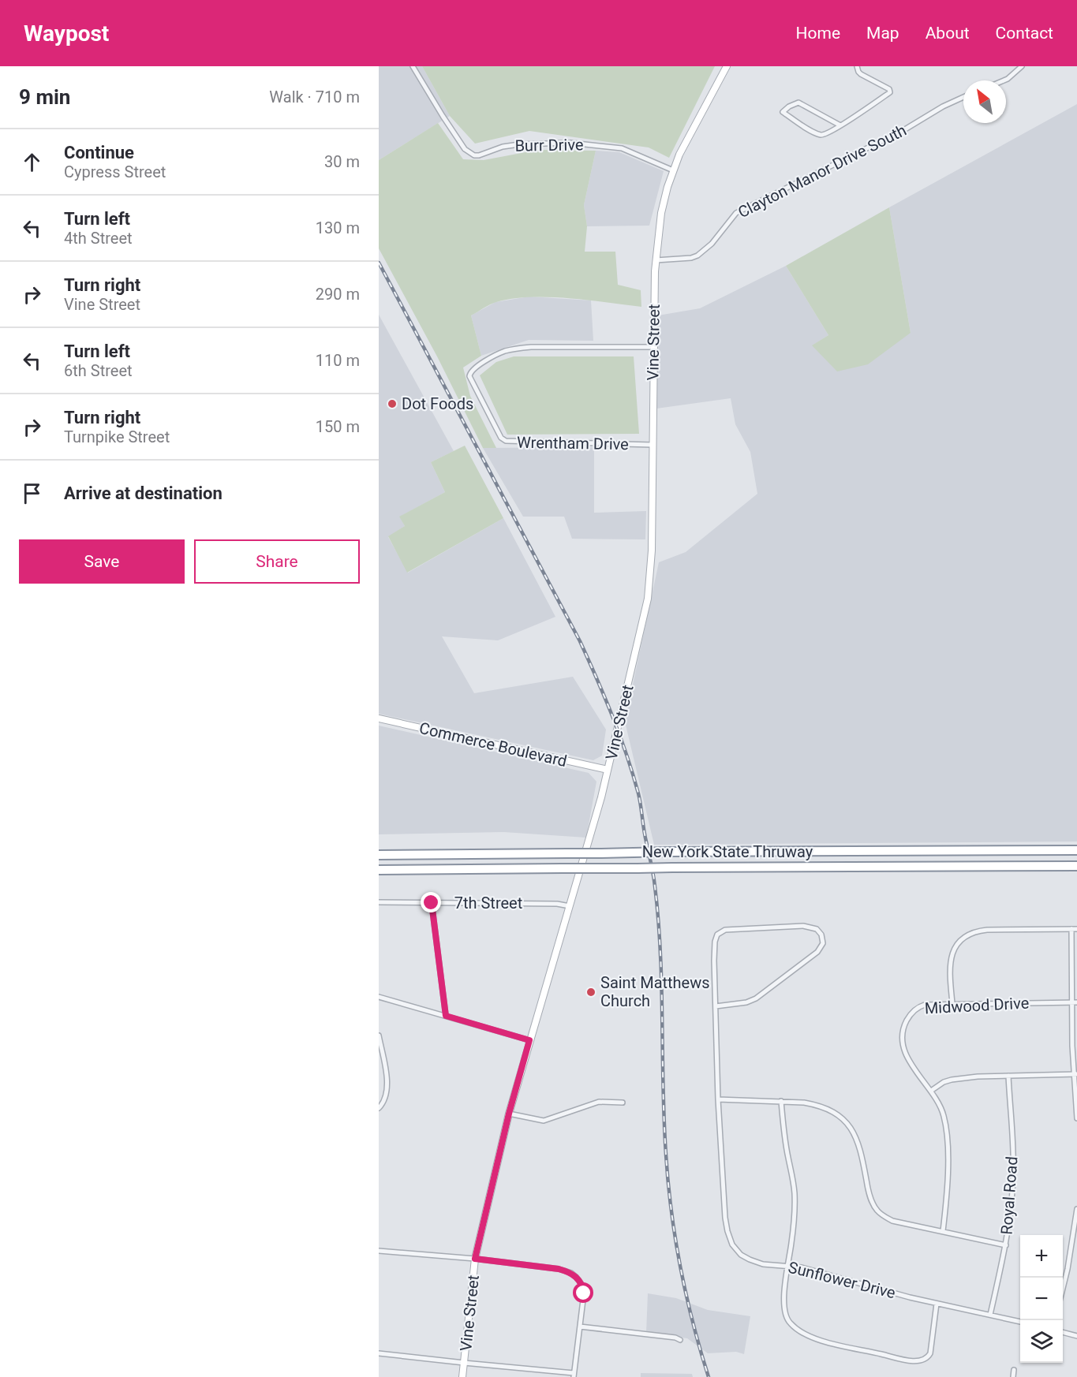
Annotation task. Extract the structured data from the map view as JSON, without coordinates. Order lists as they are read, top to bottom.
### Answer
{
  "streets": {
    "highway": ["New York State Thruway"],
    "street": [
      "Burr Drive",
      "Clayton Manor Drive South",
      "Vine Street",
      "Wrentham Drive",
      "Commerce Boulevard",
      "7th Street",
      "Midwood Drive",
      "Royal Road",
      "Sunflower Drive"
    ]
  },
  "crossings": [
    ["Burr Drive", "Vine Street"],
    ["Clayton Manor Drive South", "Vine Street"],
    ["Vine Street", "Wrentham Drive"],
    ["Vine Street", "Commerce Boulevard"],
    ["Vine Street", "7th Street"],
    ["Royal Road", "Sunflower Drive"]
  ],
  "places": ["Dot Foods", "Saint Matthews Church"],
  "north": "top left",
  "page": {
    "header": "Waypost",
    "nav": [
      "Home",
      "Map",
      "About",
      "Contact"
    ],
    "heading": ["9 min", "Walk · 710 m"],
    "list": [
      ["Continue", "Cypress Street", "30 m"],
      ["Turn left", "4th Street", "130 m"],
      ["Turn right", "Vine Street", "290 m"],
      ["Turn left", "6th Street", "110 m"],
      ["Turn right", "Turnpike Street", "150 m"],
      "Arrive at destination"
    ],
    "buttons": ["Save", "Share"],
    "map_buttons": ["+", "−"]
  }
}
